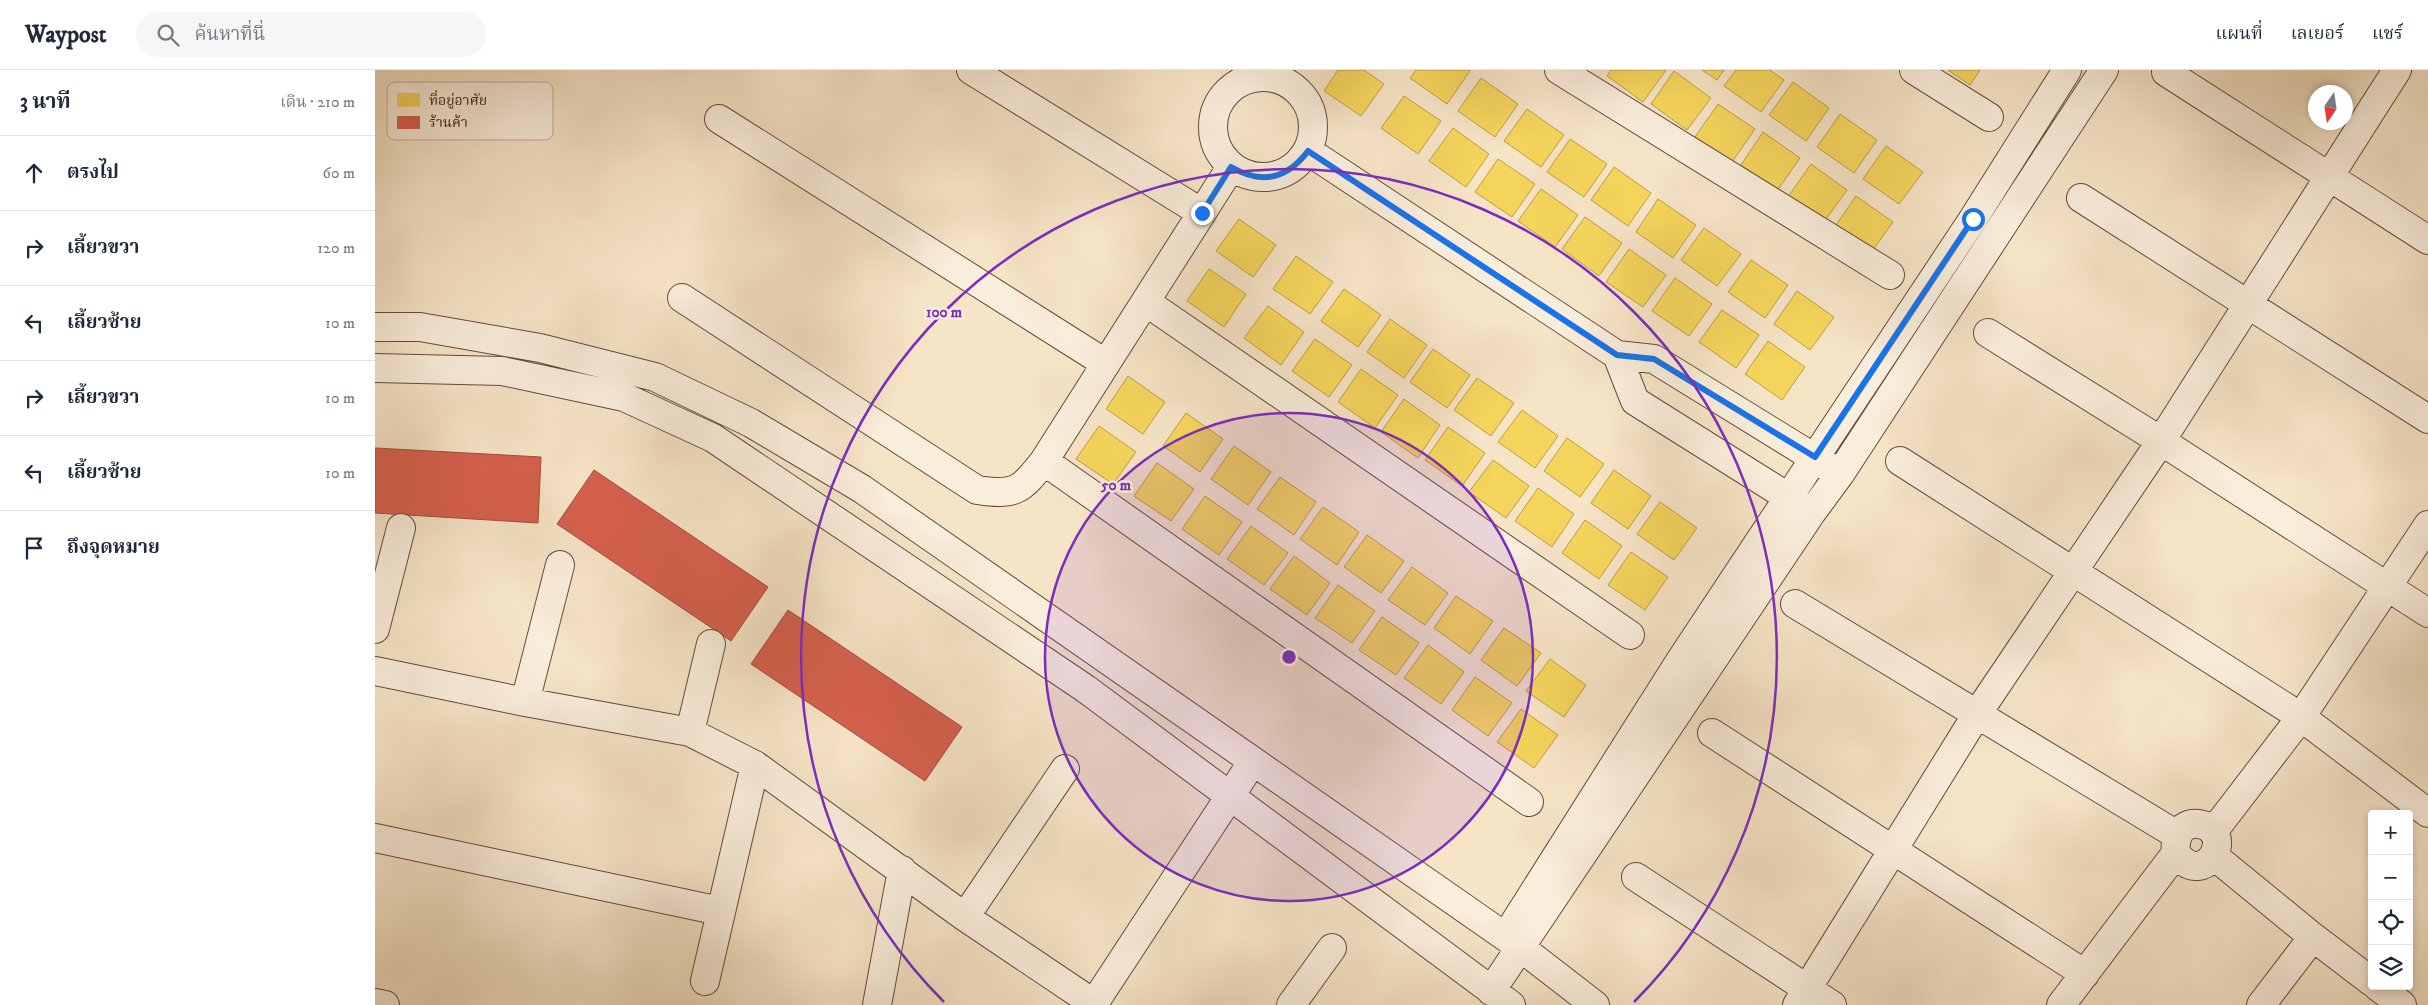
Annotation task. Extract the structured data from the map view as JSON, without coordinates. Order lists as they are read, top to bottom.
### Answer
{
  "legend": ["ที่อยู่อาศัย", "ร้านค้า"],
  "north": "bottom",
  "page": {
    "header": "Waypost",
    "search": "ค้นหาที่นี่",
    "nav": ["แผนที่", "เลเยอร์", "แชร์"],
    "heading": ["3 นาที", "เดิน · 210 m"],
    "list": [
      ["ตรงไป", "60 m"],
      ["เลี้ยวขวา", "120 m"],
      ["เลี้ยวซ้าย", "10 m"],
      ["เลี้ยวขวา", "10 m"],
      ["เลี้ยวซ้าย", "10 m"],
      "ถึงจุดหมาย"
    ],
    "map_buttons": ["+", "−"]
  },
  "rings": ["100 m", "50 m"]
}
